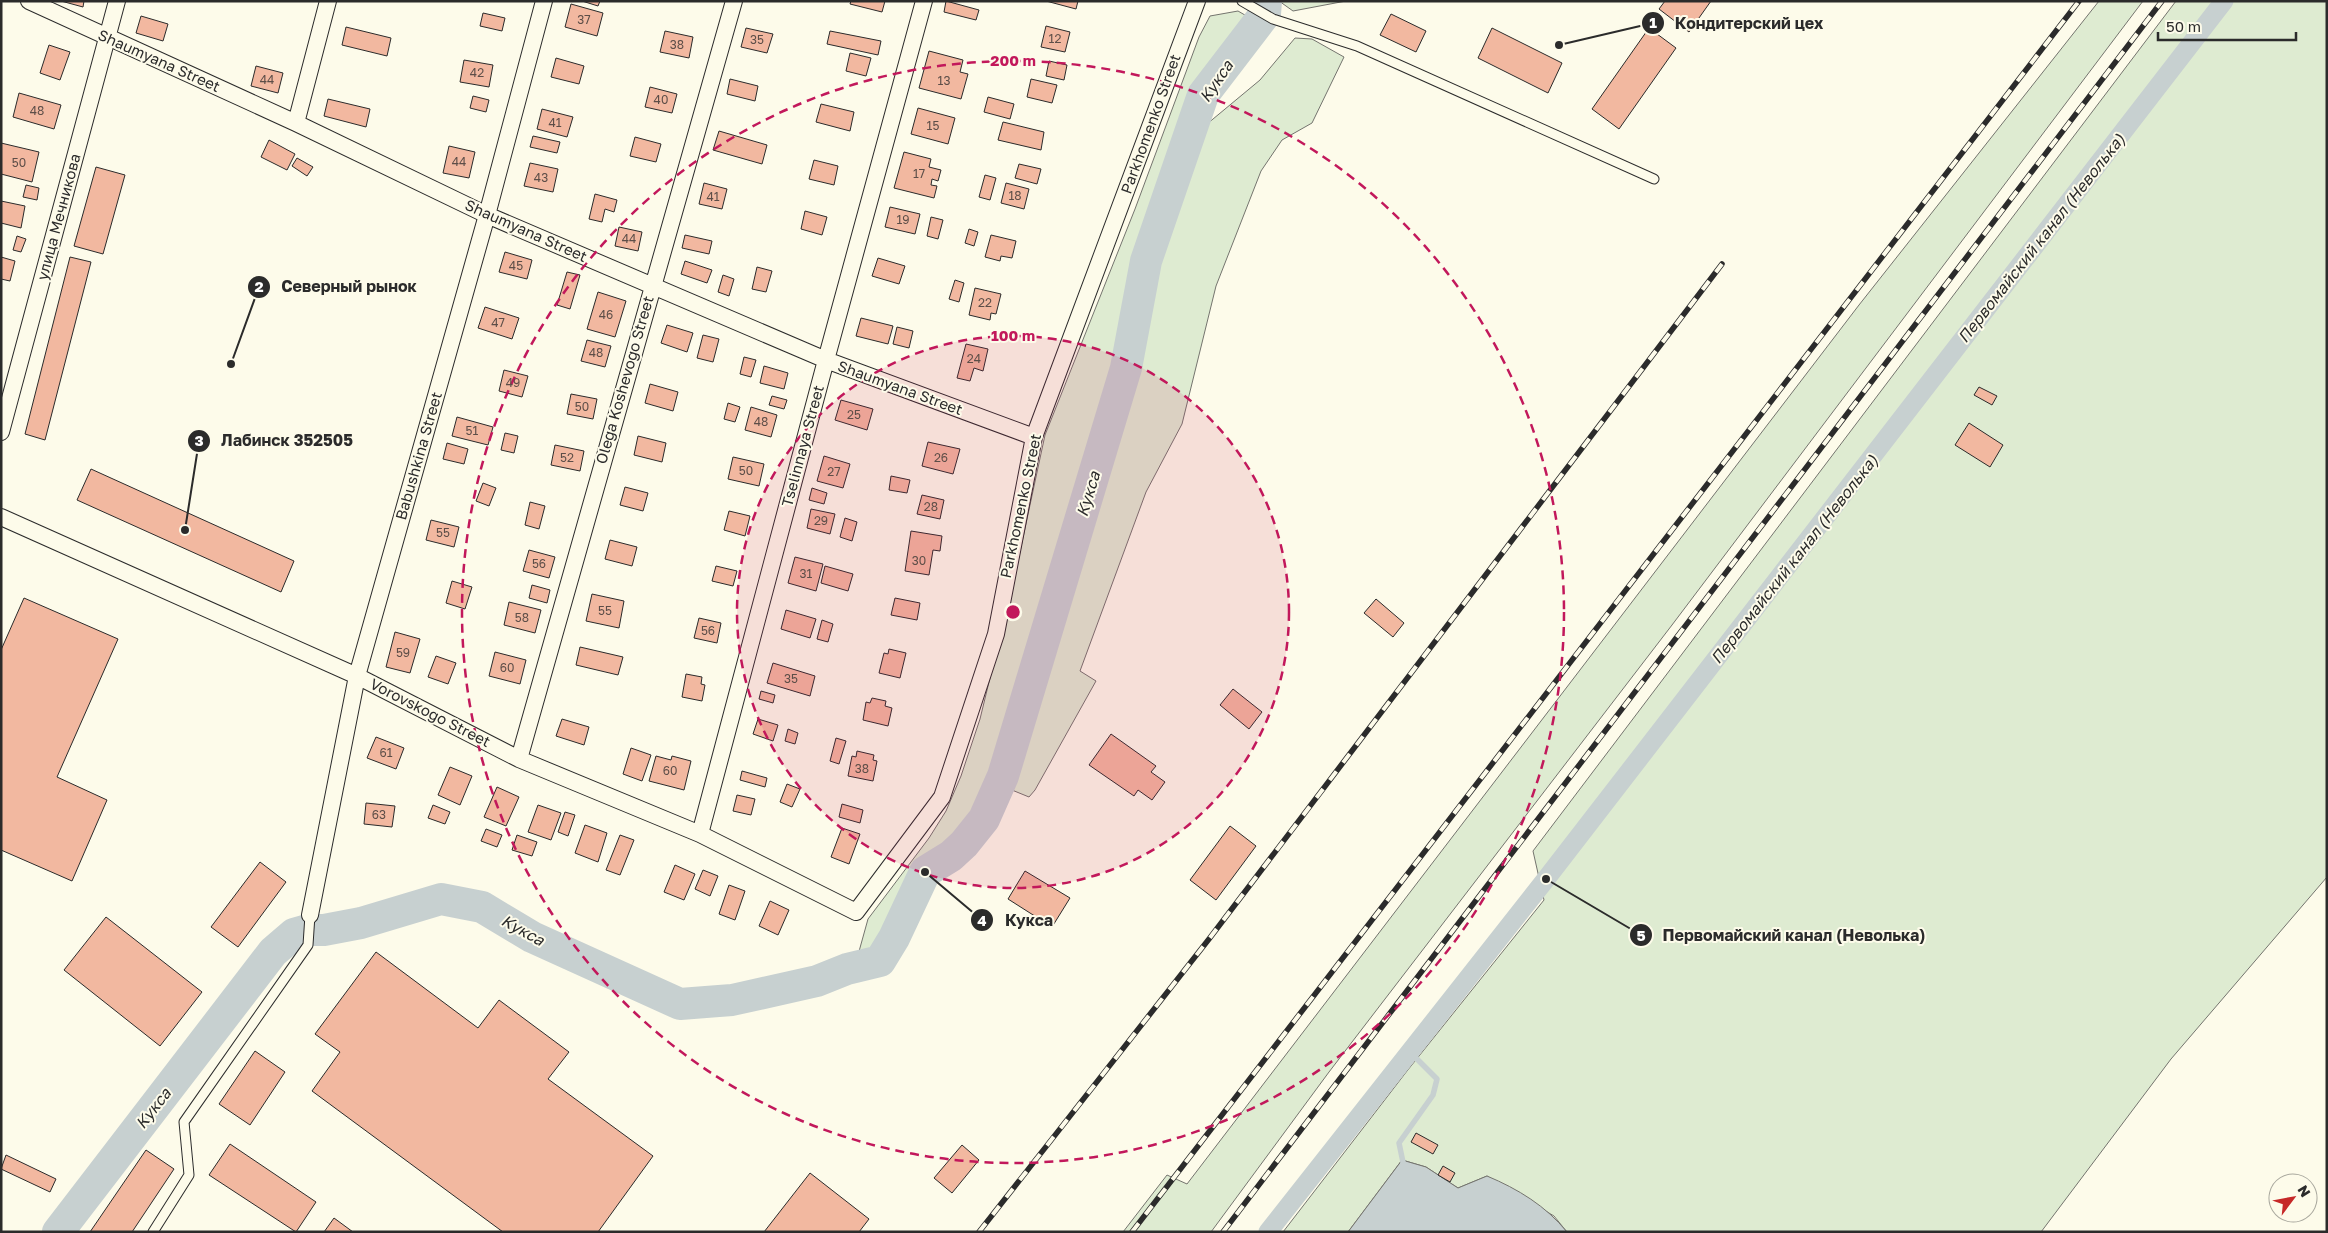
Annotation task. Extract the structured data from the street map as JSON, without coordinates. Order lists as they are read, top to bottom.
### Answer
{
  "streets": {
    "street": [
      "Shaumyana Street",
      "Parkhomenko Street",
      "улица Мечникова",
      "Olega Koshevogo Street",
      "Tselinnaya Street",
      "Babushkina Street",
      "Vorovskogo Street"
    ]
  },
  "crossings": [
    ["Shaumyana Street", "Parkhomenko Street"],
    ["Shaumyana Street", "улица Мечникова"],
    ["Shaumyana Street", "Olega Koshevogo Street"],
    ["Shaumyana Street", "Tselinnaya Street"],
    ["Shaumyana Street", "Babushkina Street"],
    ["Parkhomenko Street", "Vorovskogo Street"],
    ["Olega Koshevogo Street", "Vorovskogo Street"],
    ["Tselinnaya Street", "Vorovskogo Street"],
    ["Babushkina Street", "Vorovskogo Street"]
  ],
  "water": ["Кукса", "Первомайский канал (Неволька)"],
  "places": [
    "Кондитерский цех",
    "Северный рынок",
    "Лабинск 352505",
    "Кукса",
    "Первомайский канал (Неволька)"
  ],
  "house_numbers": [
    "37",
    "12",
    "35",
    "38",
    "42",
    "44",
    "13",
    "40",
    "48",
    "41",
    "15",
    "44",
    "50",
    "17",
    "43",
    "18",
    "41",
    "19",
    "44",
    "45",
    "22",
    "46",
    "47",
    "48",
    "24",
    "49",
    "50",
    "25",
    "48",
    "51",
    "52",
    "26",
    "50",
    "27",
    "28",
    "29",
    "55",
    "30",
    "56",
    "31",
    "55",
    "58",
    "56",
    "59",
    "60",
    "35",
    "61",
    "38",
    "60",
    "63"
  ],
  "scale_bar": "50 m",
  "north": "top right",
  "rings": ["200 m", "100 m"]
}
